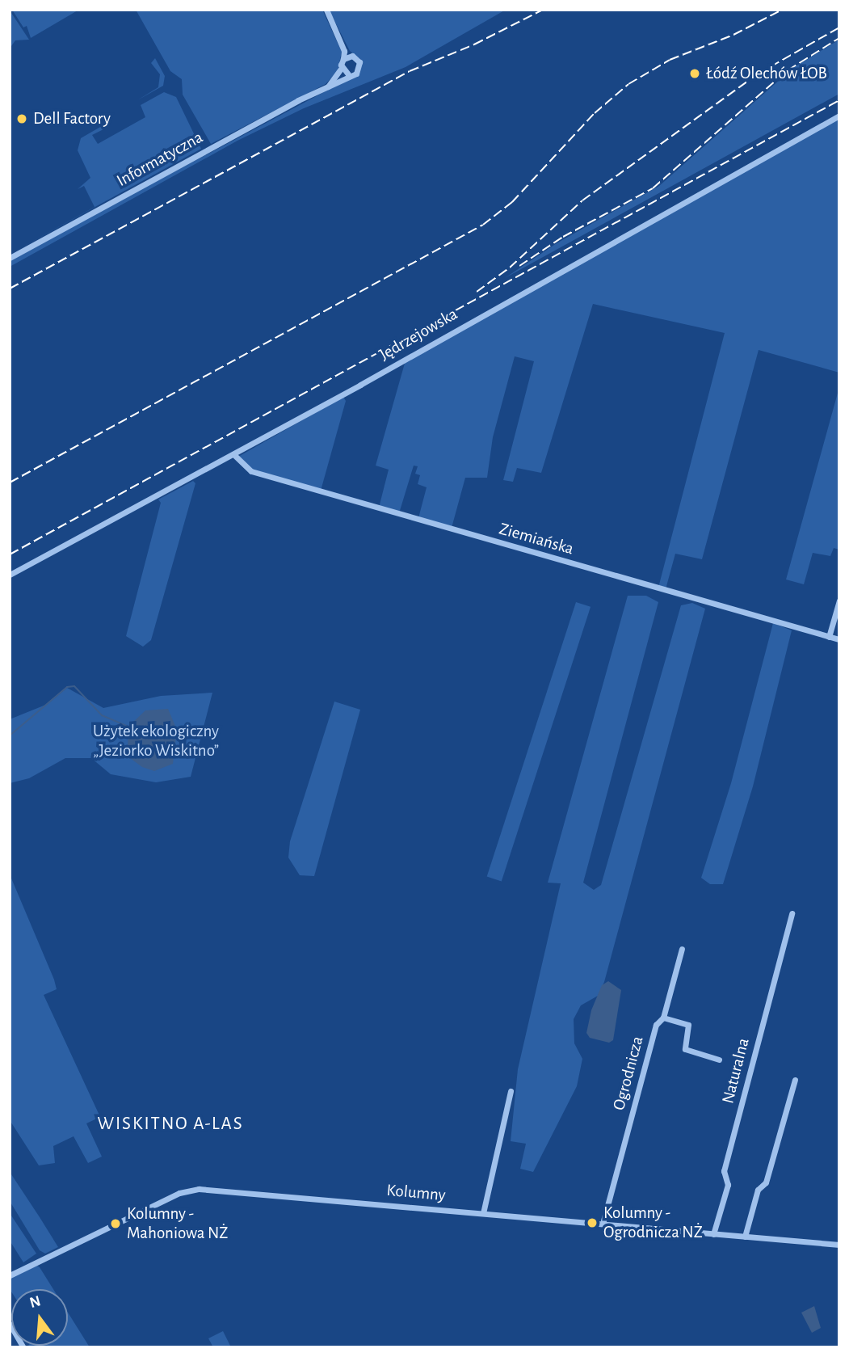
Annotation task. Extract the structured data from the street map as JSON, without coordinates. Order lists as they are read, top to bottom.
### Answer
{
  "streets": {
    "street": [
      "Informatyczna",
      "Jędrzejowska",
      "Ziemiańska",
      "Naturalna",
      "Ogrodnicza",
      "Kolumny"
    ]
  },
  "crossings": [
    ["Jędrzejowska", "Ziemiańska"],
    ["Naturalna", "Kolumny"],
    ["Ogrodnicza", "Kolumny"]
  ],
  "districts": ["WISKITNO A-LAS"],
  "parks": ["Użytek ekologiczny „Jeziorko Wiskitno”"],
  "places": [
    "Łódź Olechów ŁOB",
    "Dell Factory",
    "Kolumny - Ogrodnicza NŻ",
    "Kolumny - Mahoniowa NŻ"
  ],
  "north": "top"
}
